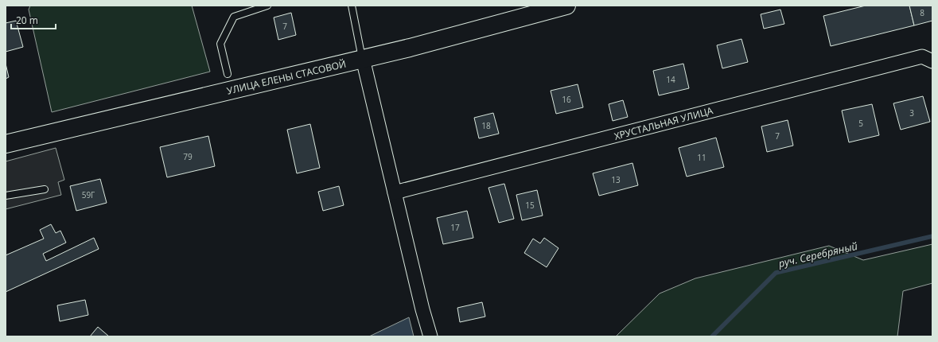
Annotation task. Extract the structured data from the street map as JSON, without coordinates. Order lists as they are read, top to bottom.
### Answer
{
  "streets": {
    "main road": ["УЛИЦА ЕЛЕНЫ СТАСОВОЙ"],
    "street": ["ХРУСТАЛЬНАЯ УЛИЦА"]
  },
  "water": ["руч. Серебряный"],
  "house_numbers": [
    "8",
    "7",
    "14",
    "16",
    "3",
    "5",
    "18",
    "7",
    "79",
    "11",
    "13",
    "59Г",
    "15",
    "17"
  ],
  "scale_bar": "20 m"
}
